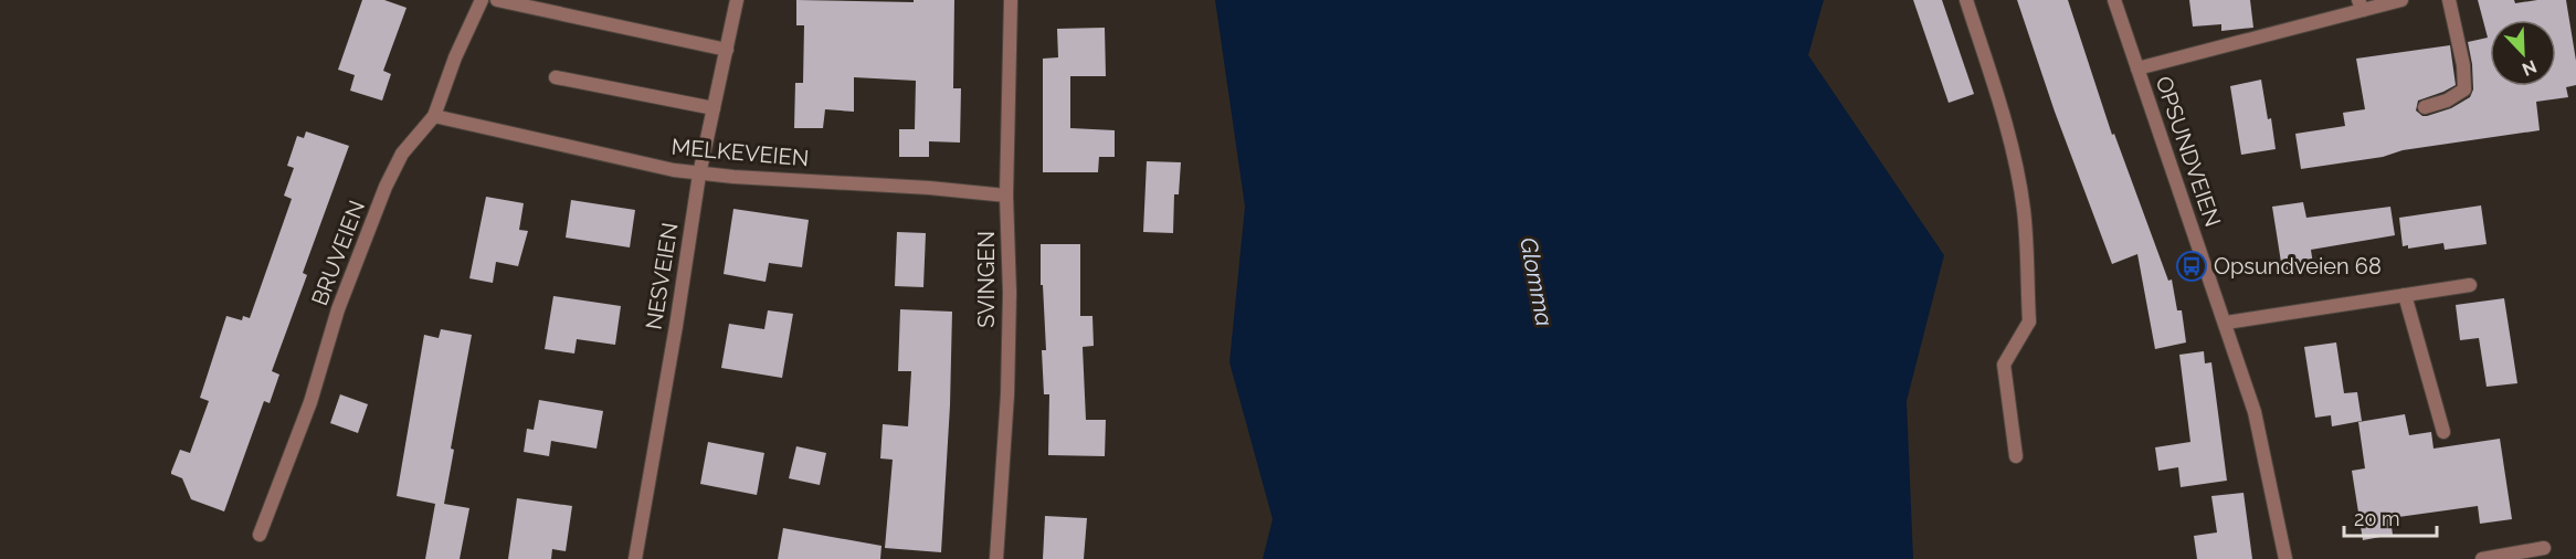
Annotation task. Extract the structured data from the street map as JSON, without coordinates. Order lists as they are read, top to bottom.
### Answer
{
  "streets": {
    "street": [
      "OPSUNDVEIEN",
      "MELKEVEIEN",
      "BRUVEIEN",
      "NESVEIEN",
      "SVINGEN"
    ]
  },
  "crossings": [
    ["MELKEVEIEN", "BRUVEIEN"],
    ["MELKEVEIEN", "NESVEIEN"],
    ["MELKEVEIEN", "SVINGEN"]
  ],
  "water": ["Glomma"],
  "places": {
    "bus stop": ["Opsundveien 68"]
  },
  "scale_bar": "20 m",
  "north": "bottom right"
}
